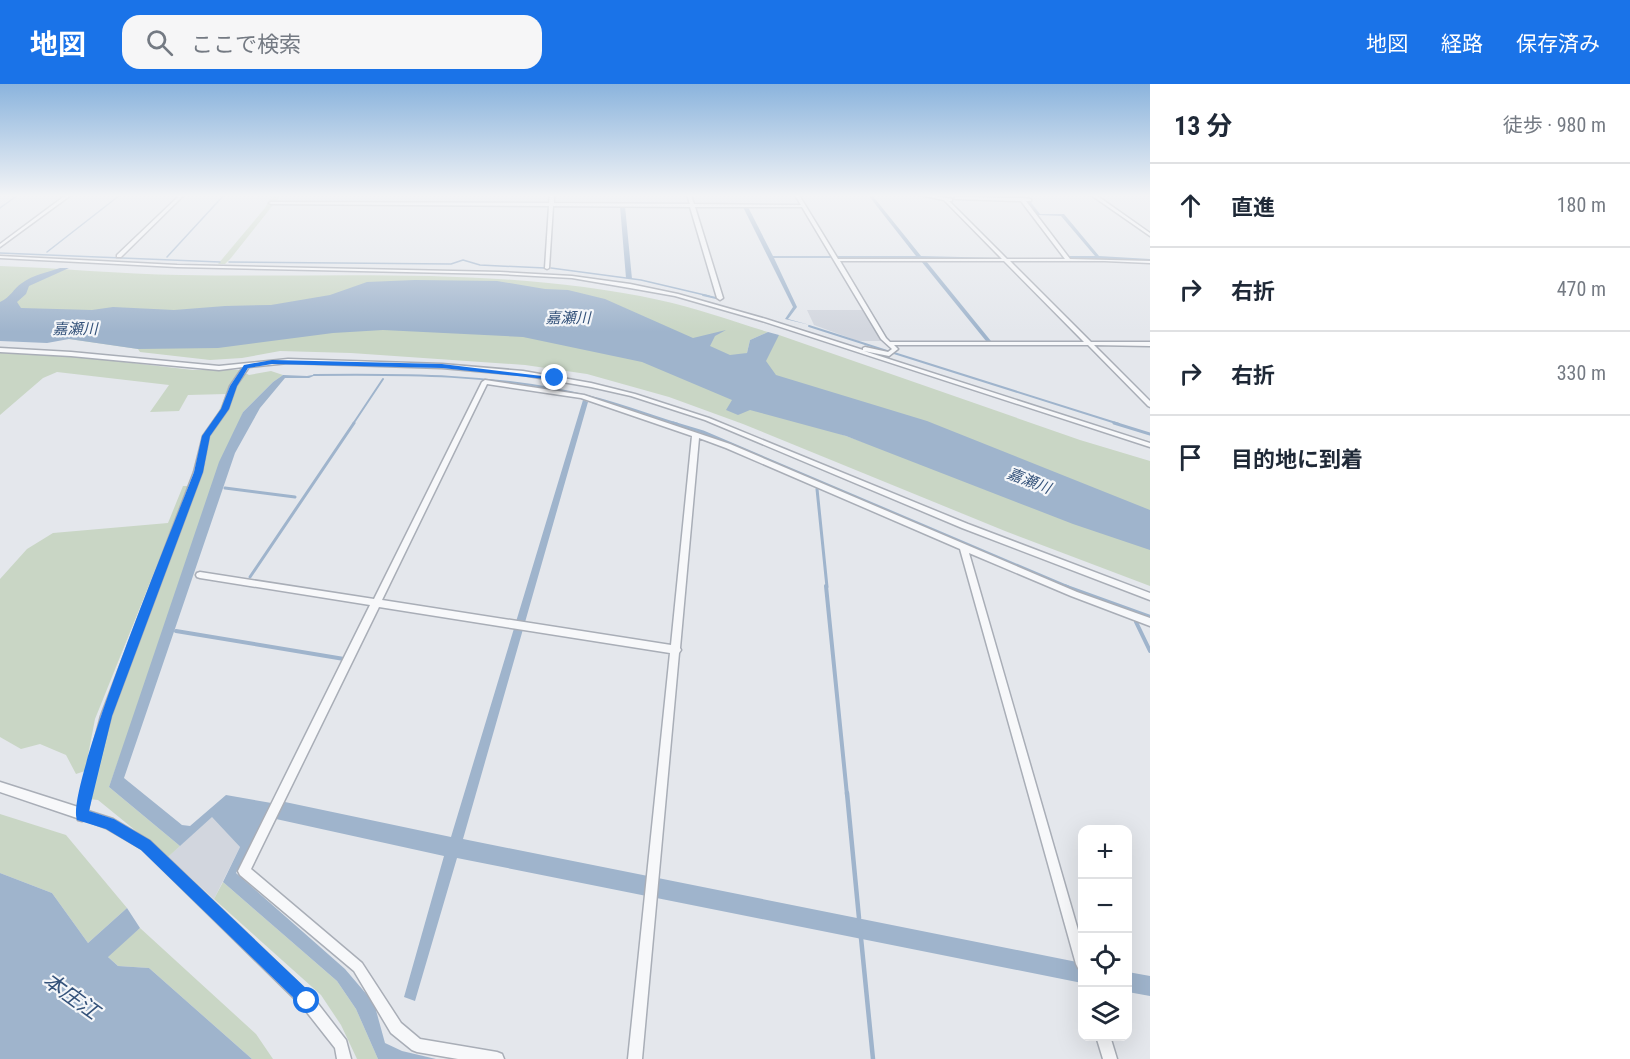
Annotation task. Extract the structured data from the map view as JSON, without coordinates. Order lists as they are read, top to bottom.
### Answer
{
  "water": ["嘉瀬川", "本庄江"],
  "page": {
    "header": "地図",
    "search": "ここで検索",
    "nav": ["地図", "経路", "保存済み"],
    "heading": ["13 分", "徒歩 · 980 m"],
    "list": [
      ["直進", "180 m"],
      ["右折", "470 m"],
      ["右折", "330 m"],
      "目的地に到着"
    ],
    "map_buttons": ["+", "−"]
  }
}
